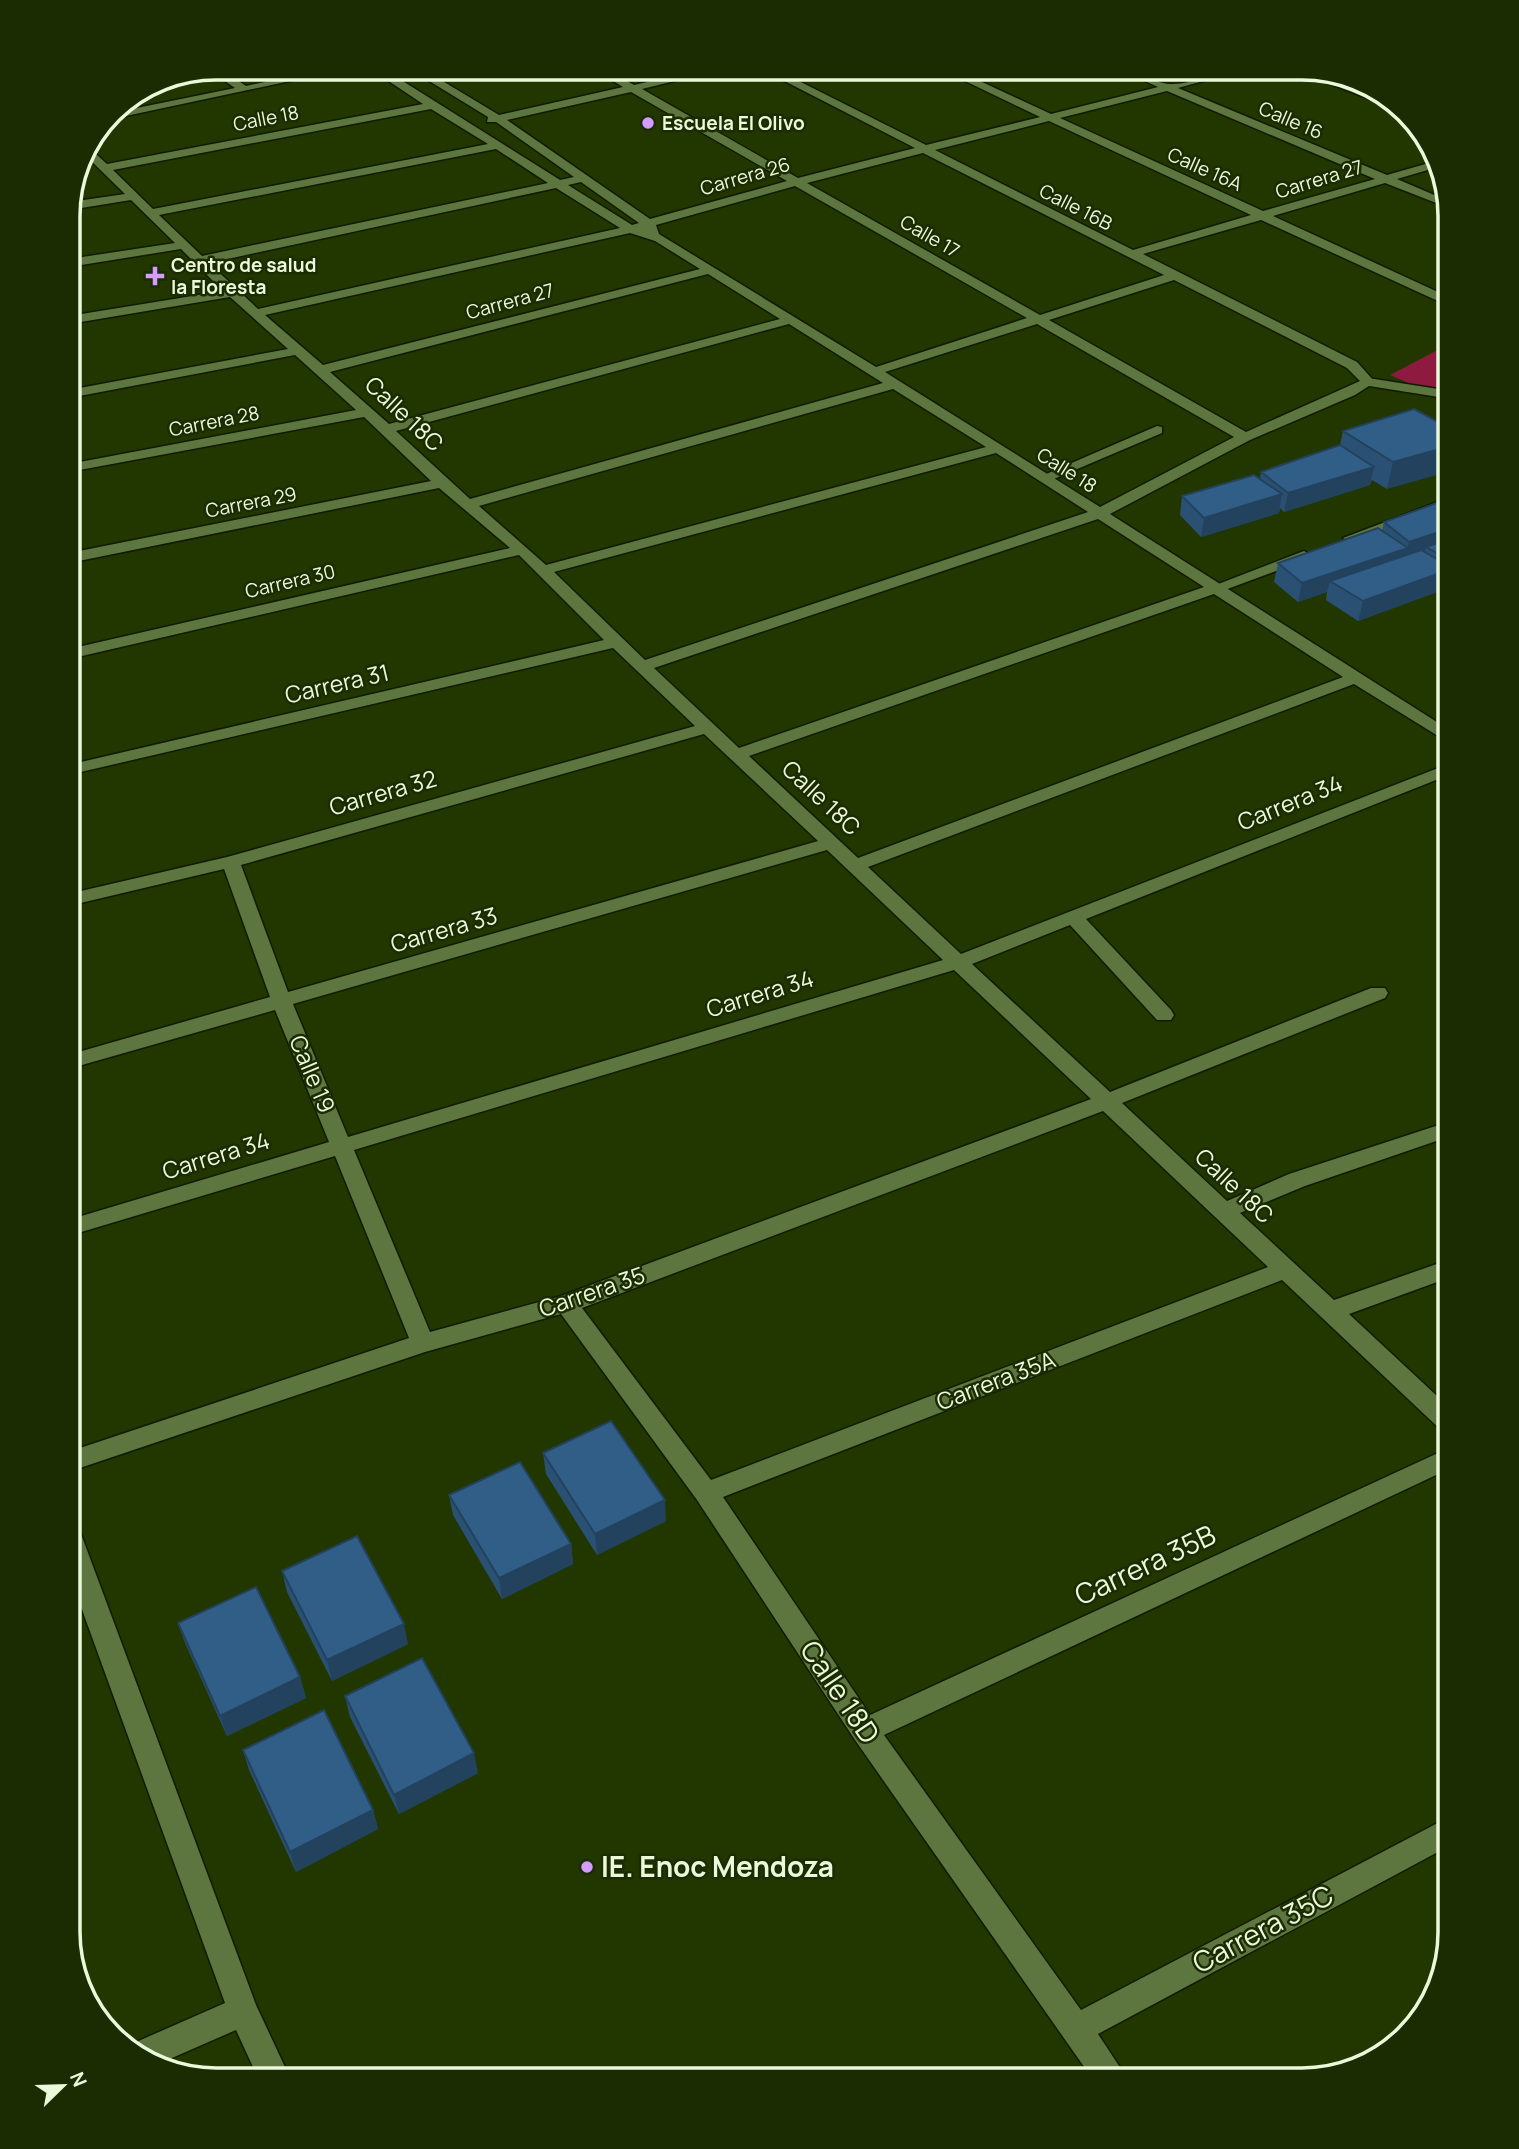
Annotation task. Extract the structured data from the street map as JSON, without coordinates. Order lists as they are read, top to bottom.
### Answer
{
  "streets": {
    "street": [
      "Calle 18",
      "Calle 16",
      "Calle 16A",
      "Carrera 26",
      "Carrera 27",
      "Calle 16B",
      "Calle 17",
      "Calle 18C",
      "Carrera 28",
      "Carrera 29",
      "Carrera 30",
      "Carrera 31",
      "Carrera 32",
      "Carrera 34",
      "Carrera 33",
      "Calle 19",
      "Carrera 35",
      "Carrera 35A",
      "Carrera 35B",
      "Calle 18D",
      "Carrera 35C"
    ]
  },
  "crossings": [
    ["Calle 18", "Carrera 26"],
    ["Calle 18", "Carrera 27"],
    ["Calle 16", "Carrera 26"],
    ["Calle 16", "Carrera 27"],
    ["Calle 16A", "Carrera 26"],
    ["Calle 16A", "Carrera 27"],
    ["Carrera 26", "Calle 16B"],
    ["Carrera 26", "Calle 17"],
    ["Carrera 26", "Calle 18C"],
    ["Carrera 27", "Calle 16B"],
    ["Carrera 27", "Calle 18C"],
    ["Calle 18C", "Carrera 28"],
    ["Calle 18C", "Carrera 29"],
    ["Calle 18C", "Carrera 30"],
    ["Calle 18C", "Carrera 31"],
    ["Calle 18C", "Carrera 32"],
    ["Calle 18C", "Carrera 34"],
    ["Calle 18C", "Carrera 33"],
    ["Calle 18C", "Carrera 35"],
    ["Calle 18C", "Carrera 35A"],
    ["Carrera 32", "Calle 19"],
    ["Carrera 34", "Calle 19"],
    ["Carrera 33", "Calle 19"],
    ["Calle 19", "Carrera 35"],
    ["Carrera 35", "Calle 18D"],
    ["Carrera 35A", "Calle 18D"],
    ["Carrera 35B", "Calle 18D"],
    ["Calle 18D", "Carrera 35C"]
  ],
  "places": {
    "other": ["Escuela El Olivo", "IE. Enoc Mendoza"],
    "health": ["Centro de salud la Floresta"]
  },
  "north": "top right"
}
